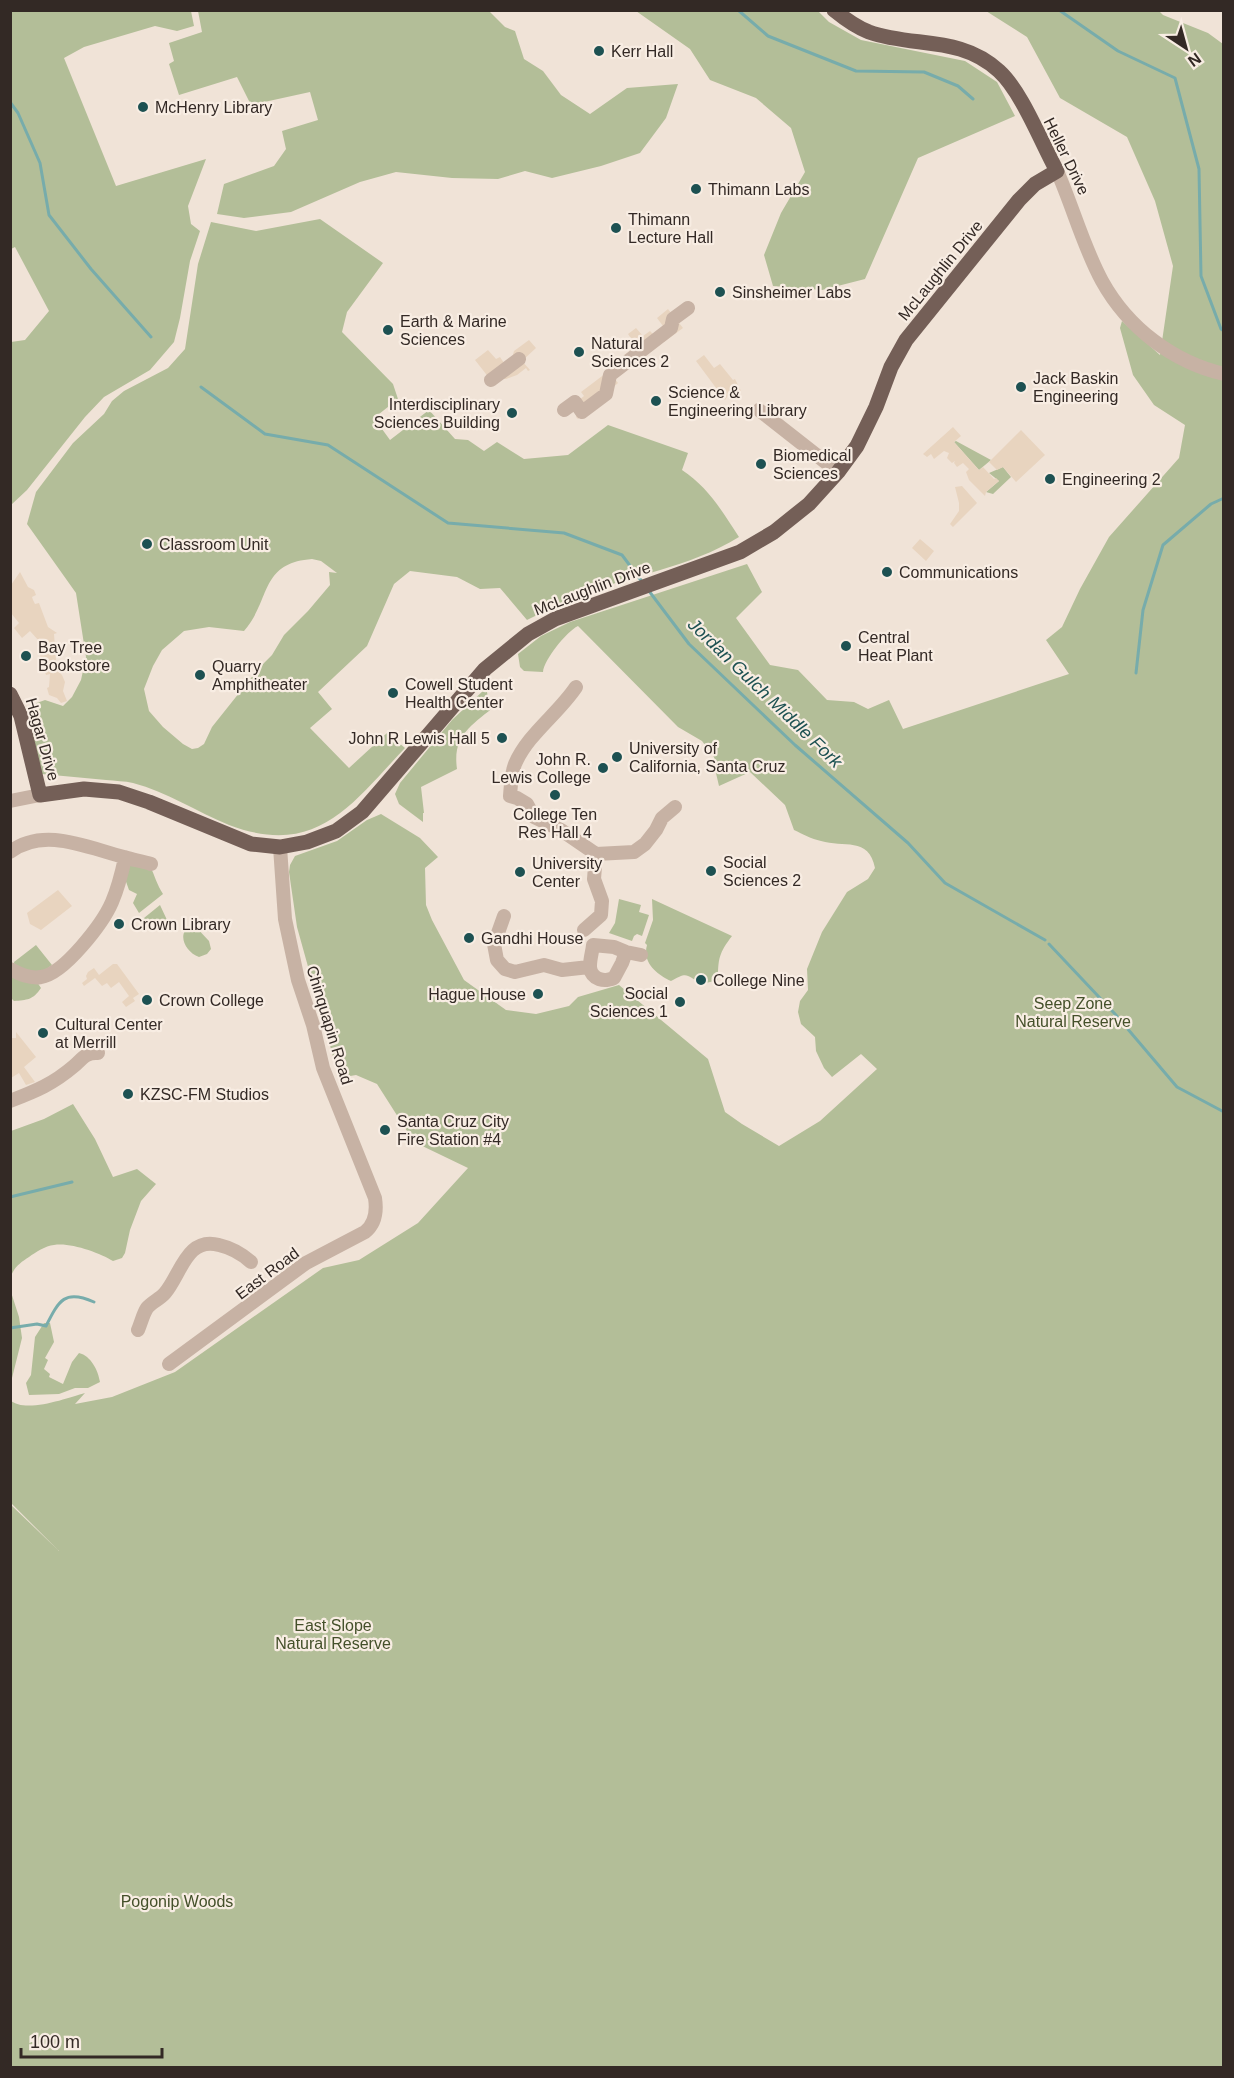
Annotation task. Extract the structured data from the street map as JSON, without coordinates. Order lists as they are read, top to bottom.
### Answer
{
  "streets": {
    "main road": ["Heller Drive", "McLaughlin Drive", "Hagar Drive"],
    "street": ["Chinquapin Road", "East Road"]
  },
  "crossings": [
    ["Heller Drive", "McLaughlin Drive"],
    ["McLaughlin Drive", "Hagar Drive"],
    ["McLaughlin Drive", "Chinquapin Road"],
    ["Chinquapin Road", "East Road"]
  ],
  "water": ["Jordan Gulch Middle Fork"],
  "parks": ["Seep Zone Natural Reserve", "East Slope Natural Reserve", "Pogonip Woods"],
  "places": [
    "Kerr Hall",
    "McHenry Library",
    "Thimann Labs",
    "Thimann Lecture Hall",
    "Sinsheimer Labs",
    "Earth & Marine Sciences",
    "Natural Sciences 2",
    "Jack Baskin Engineering",
    "Science & Engineering Library",
    "Interdisciplinary Sciences Building",
    "Biomedical Sciences",
    "Engineering 2",
    "Classroom Unit",
    "Communications",
    "Central Heat Plant",
    "Bay Tree Bookstore",
    "Quarry Amphitheater",
    "Cowell Student Health Center",
    "John R Lewis Hall 5",
    "University of California, Santa Cruz",
    "John R. Lewis College",
    "College Ten Res Hall 4",
    "Social Sciences 2",
    "University Center",
    "Crown Library",
    "Gandhi House",
    "College Nine",
    "Hague House",
    "Crown College",
    "Social Sciences 1",
    "Cultural Center at Merrill",
    "KZSC-FM Studios",
    "Santa Cruz City Fire Station #4"
  ],
  "scale_bar": "100 m",
  "north": "bottom right"
}
